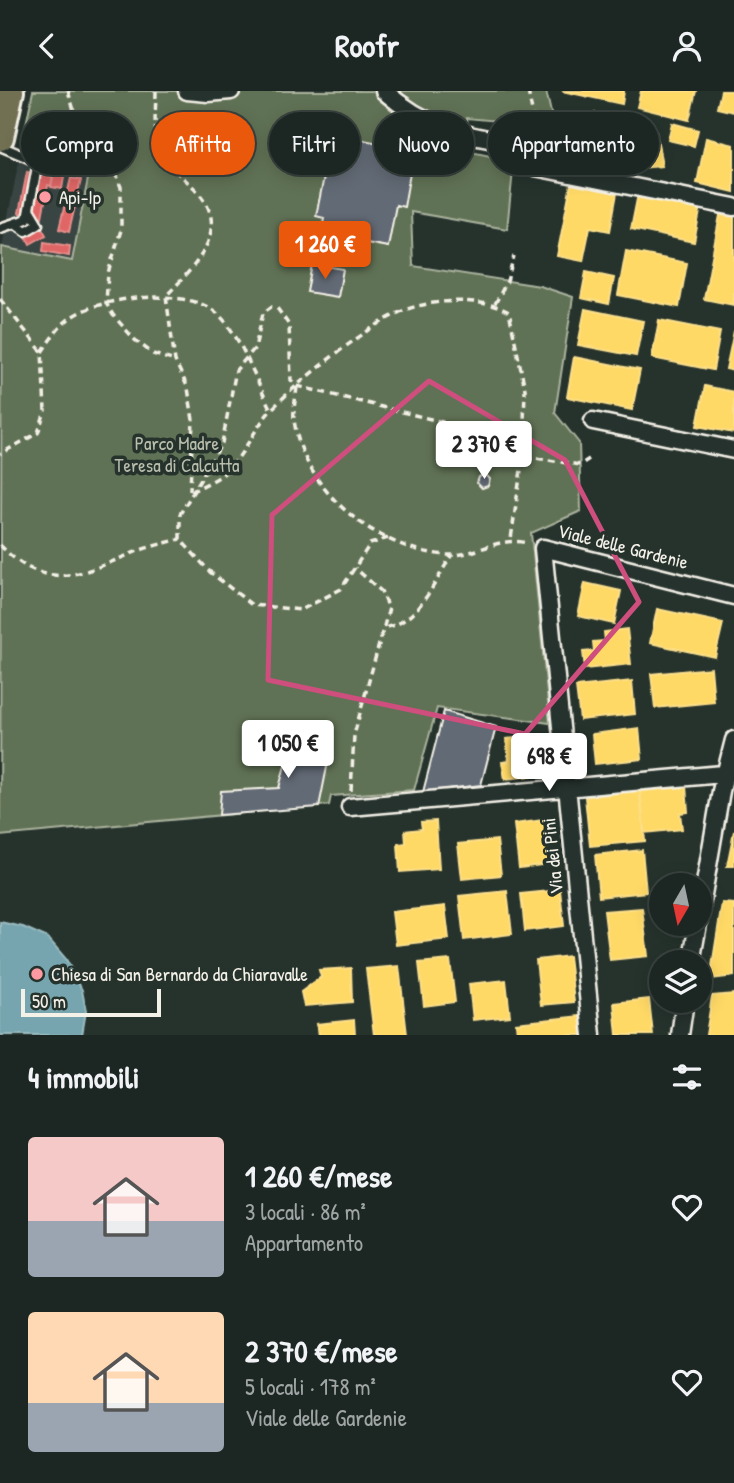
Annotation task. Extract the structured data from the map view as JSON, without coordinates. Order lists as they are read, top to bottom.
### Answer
{
  "streets": {
    "street": ["Viale delle Gardenie", "Via dei Pini"]
  },
  "crossings": [
    ["Viale delle Gardenie", "Via dei Pini"]
  ],
  "parks": ["Parco Madre Teresa di Calcutta"],
  "places": ["Api-Ip", "Chiesa di San Bernardo da Chiaravalle"],
  "scale_bar": "50 m",
  "north": "bottom",
  "page": {
    "header": "Roofr",
    "chip": [
      "Compra",
      "Affitta",
      "Filtri",
      "Nuovo",
      "Appartamento"
    ],
    "price": [
      "1 260 €",
      "2 370 €",
      "1 050 €",
      "698 €"
    ],
    "scale": "50 m",
    "heading": "4 immobili",
    "list": [
      {
        "name": "1 260 €/mese",
        "note": "3 locali · 86 m² · Appartamento"
      },
      {
        "name": "2 370 €/mese",
        "note": "5 locali · 178 m² · Viale delle Gardenie"
      }
    ]
  }
}
